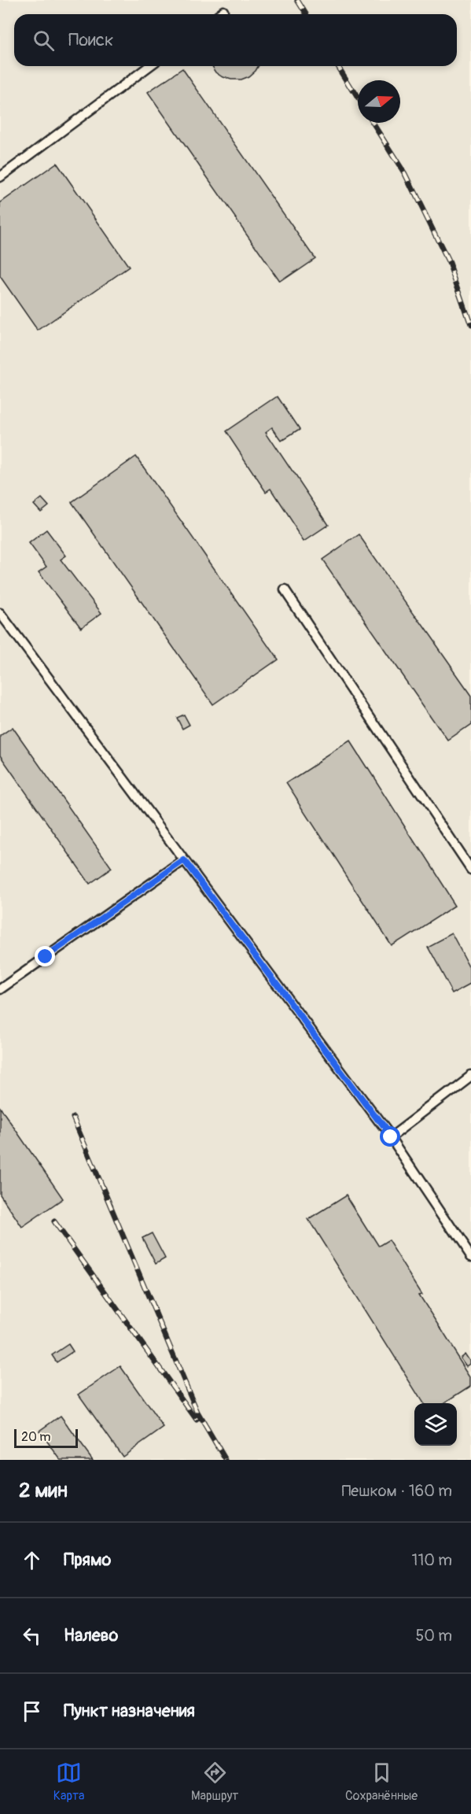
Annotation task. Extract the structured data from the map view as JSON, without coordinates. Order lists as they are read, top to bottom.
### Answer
{
  "scale_bar": "20 m",
  "north": "right",
  "page": {
    "search": "Поиск",
    "scale": "20 m",
    "heading": ["2 мин", "Пешком · 160 m"],
    "list": [
      ["Прямо", "110 m"],
      ["Налево", "50 m"],
      "Пункт назначения"
    ],
    "nav": ["Карта", "Маршрут", "Сохранённые"]
  }
}
